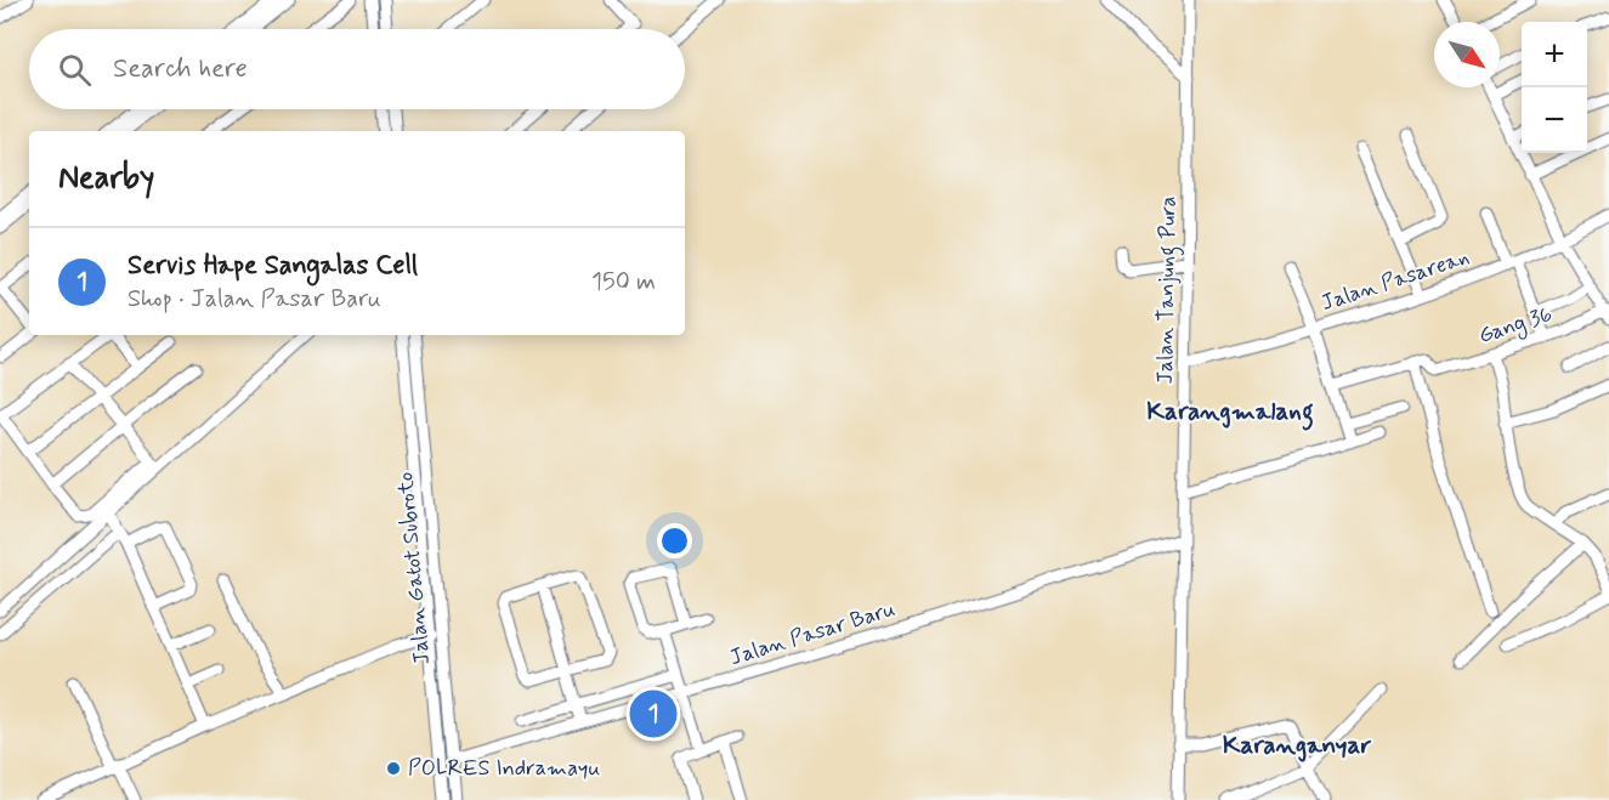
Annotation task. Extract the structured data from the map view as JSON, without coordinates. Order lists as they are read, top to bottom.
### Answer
{
  "streets": {
    "street": [
      "Jalan Pasarean",
      "Jalan Tanjung Pura",
      "Gang 36",
      "Jalan Gatot Subroto",
      "Jalan Pasar Baru"
    ]
  },
  "crossings": [
    ["Jalan Pasarean", "Jalan Tanjung Pura"],
    ["Jalan Tanjung Pura", "Jalan Pasar Baru"],
    ["Jalan Gatot Subroto", "Jalan Pasar Baru"]
  ],
  "districts": ["Karangmalang", "Karanganyar"],
  "places": ["POLRES Indramayu"],
  "north": "bottom right",
  "page": {
    "map_buttons": ["+", "−"],
    "search": "Search here",
    "heading": "Nearby",
    "list": [
      {
        "mark": "1",
        "name": "Servis Hape Sangalas Cell",
        "note": "Shop · Jalan Pasar Baru",
        "value": "150 m"
      }
    ],
    "pins": "1"
  }
}
